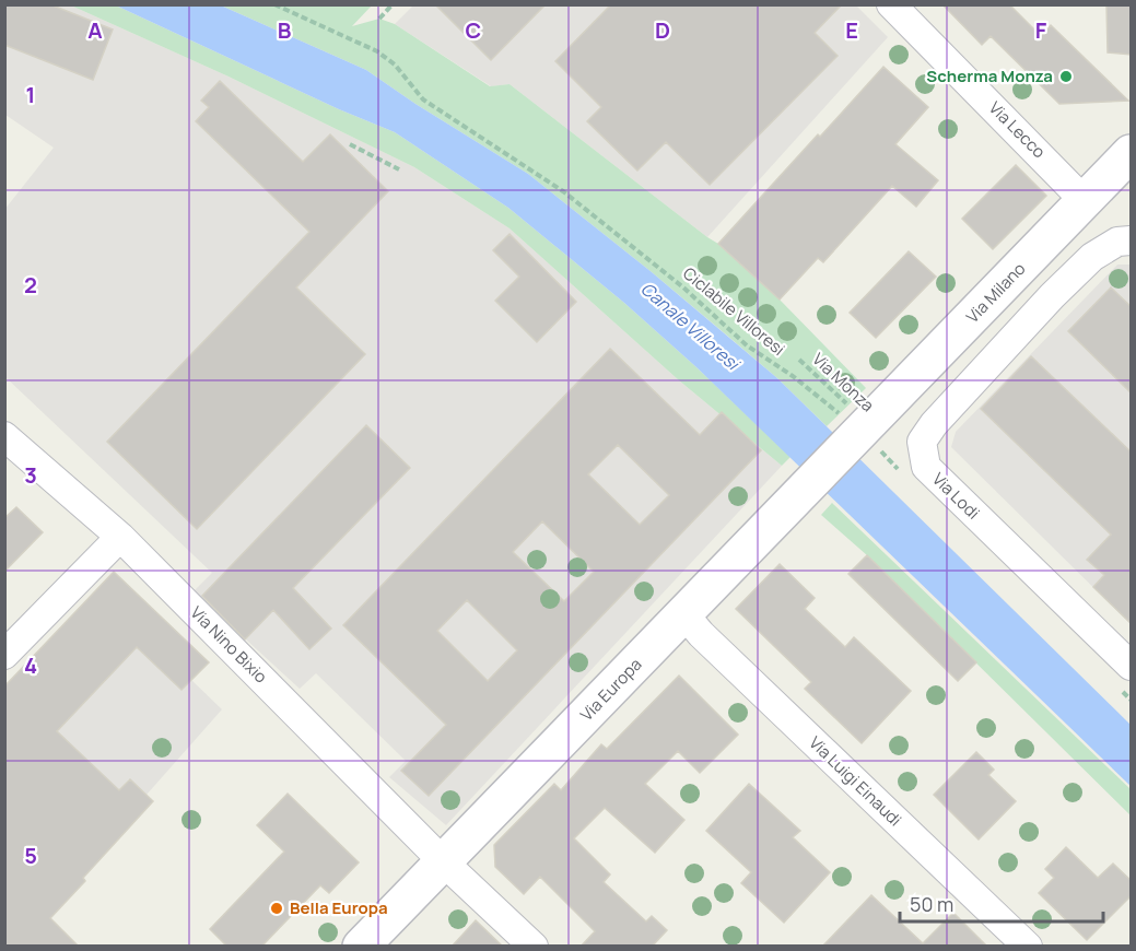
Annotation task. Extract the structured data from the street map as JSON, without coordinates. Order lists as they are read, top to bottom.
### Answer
{
  "streets": {
    "street": [
      "Via Lecco",
      "Via Milano",
      "Via Lodi",
      "Via Nino Bixio",
      "Via Europa",
      "Via Luigi Einaudi"
    ],
    "path": ["Ciclabile Villoresi", "Via Monza"]
  },
  "crossings": [
    ["Via Lecco", "Via Milano"],
    ["Via Milano", "Ciclabile Villoresi"],
    ["Via Milano", "Via Monza"],
    ["Via Milano", "Via Europa"],
    ["Ciclabile Villoresi", "Via Monza"],
    ["Ciclabile Villoresi", "Via Europa"],
    ["Via Monza", "Via Europa"],
    ["Via Nino Bixio", "Via Europa"],
    ["Via Europa", "Via Luigi Einaudi"]
  ],
  "water": ["Canale Villoresi"],
  "places": ["Scherma Monza", "Bella Europa"],
  "scale_bar": "50 m",
  "grid": {
    "columns": [
      "A",
      "B",
      "C",
      "D",
      "E",
      "F"
    ],
    "rows": [
      "1",
      "2",
      "3",
      "4",
      "5"
    ]
  }
}
